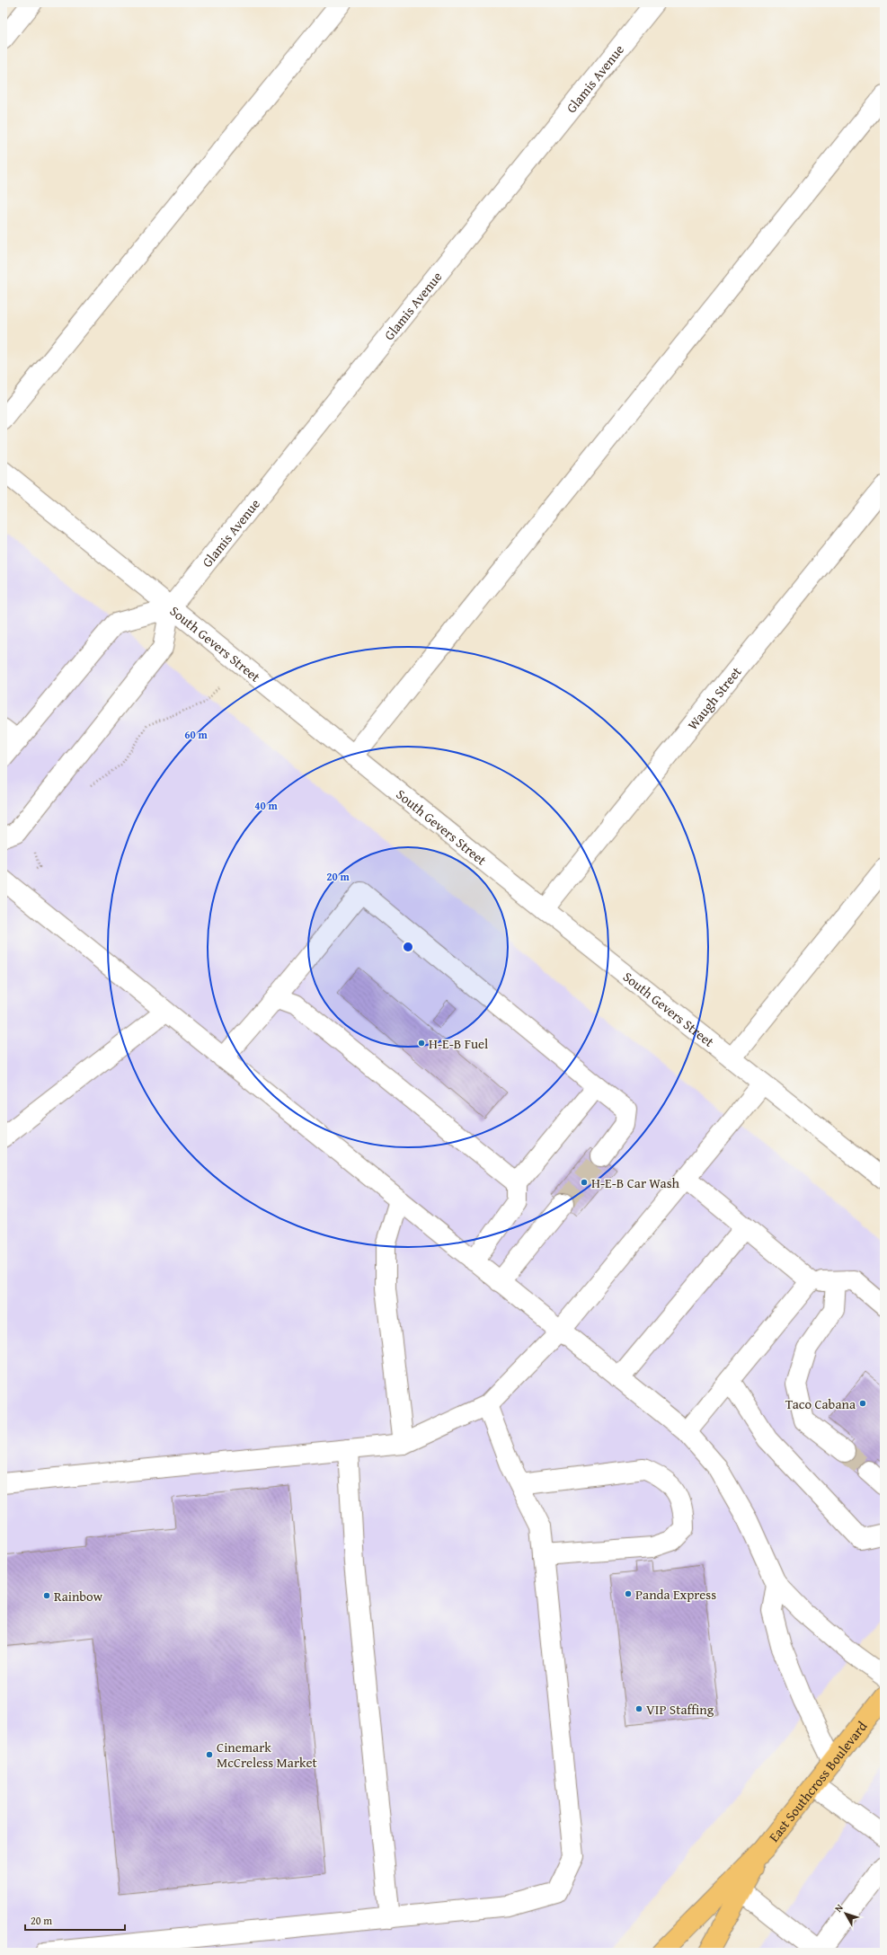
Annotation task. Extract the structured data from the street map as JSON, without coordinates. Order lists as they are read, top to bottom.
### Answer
{
  "streets": {
    "main road": ["East Southcross Boulevard"],
    "street": ["Glamis Avenue", "South Gevers Street", "Waugh Street"]
  },
  "crossings": [
    ["Glamis Avenue", "South Gevers Street"],
    ["South Gevers Street", "Waugh Street"]
  ],
  "places": [
    "H-E-B Fuel",
    "H-E-B Car Wash",
    "Taco Cabana",
    "Panda Express",
    "Rainbow",
    "VIP Staffing",
    "Cinemark McCreless Market"
  ],
  "scale_bar": "20 m",
  "north": "top left",
  "rings": ["60 m", "40 m", "20 m"]
}
